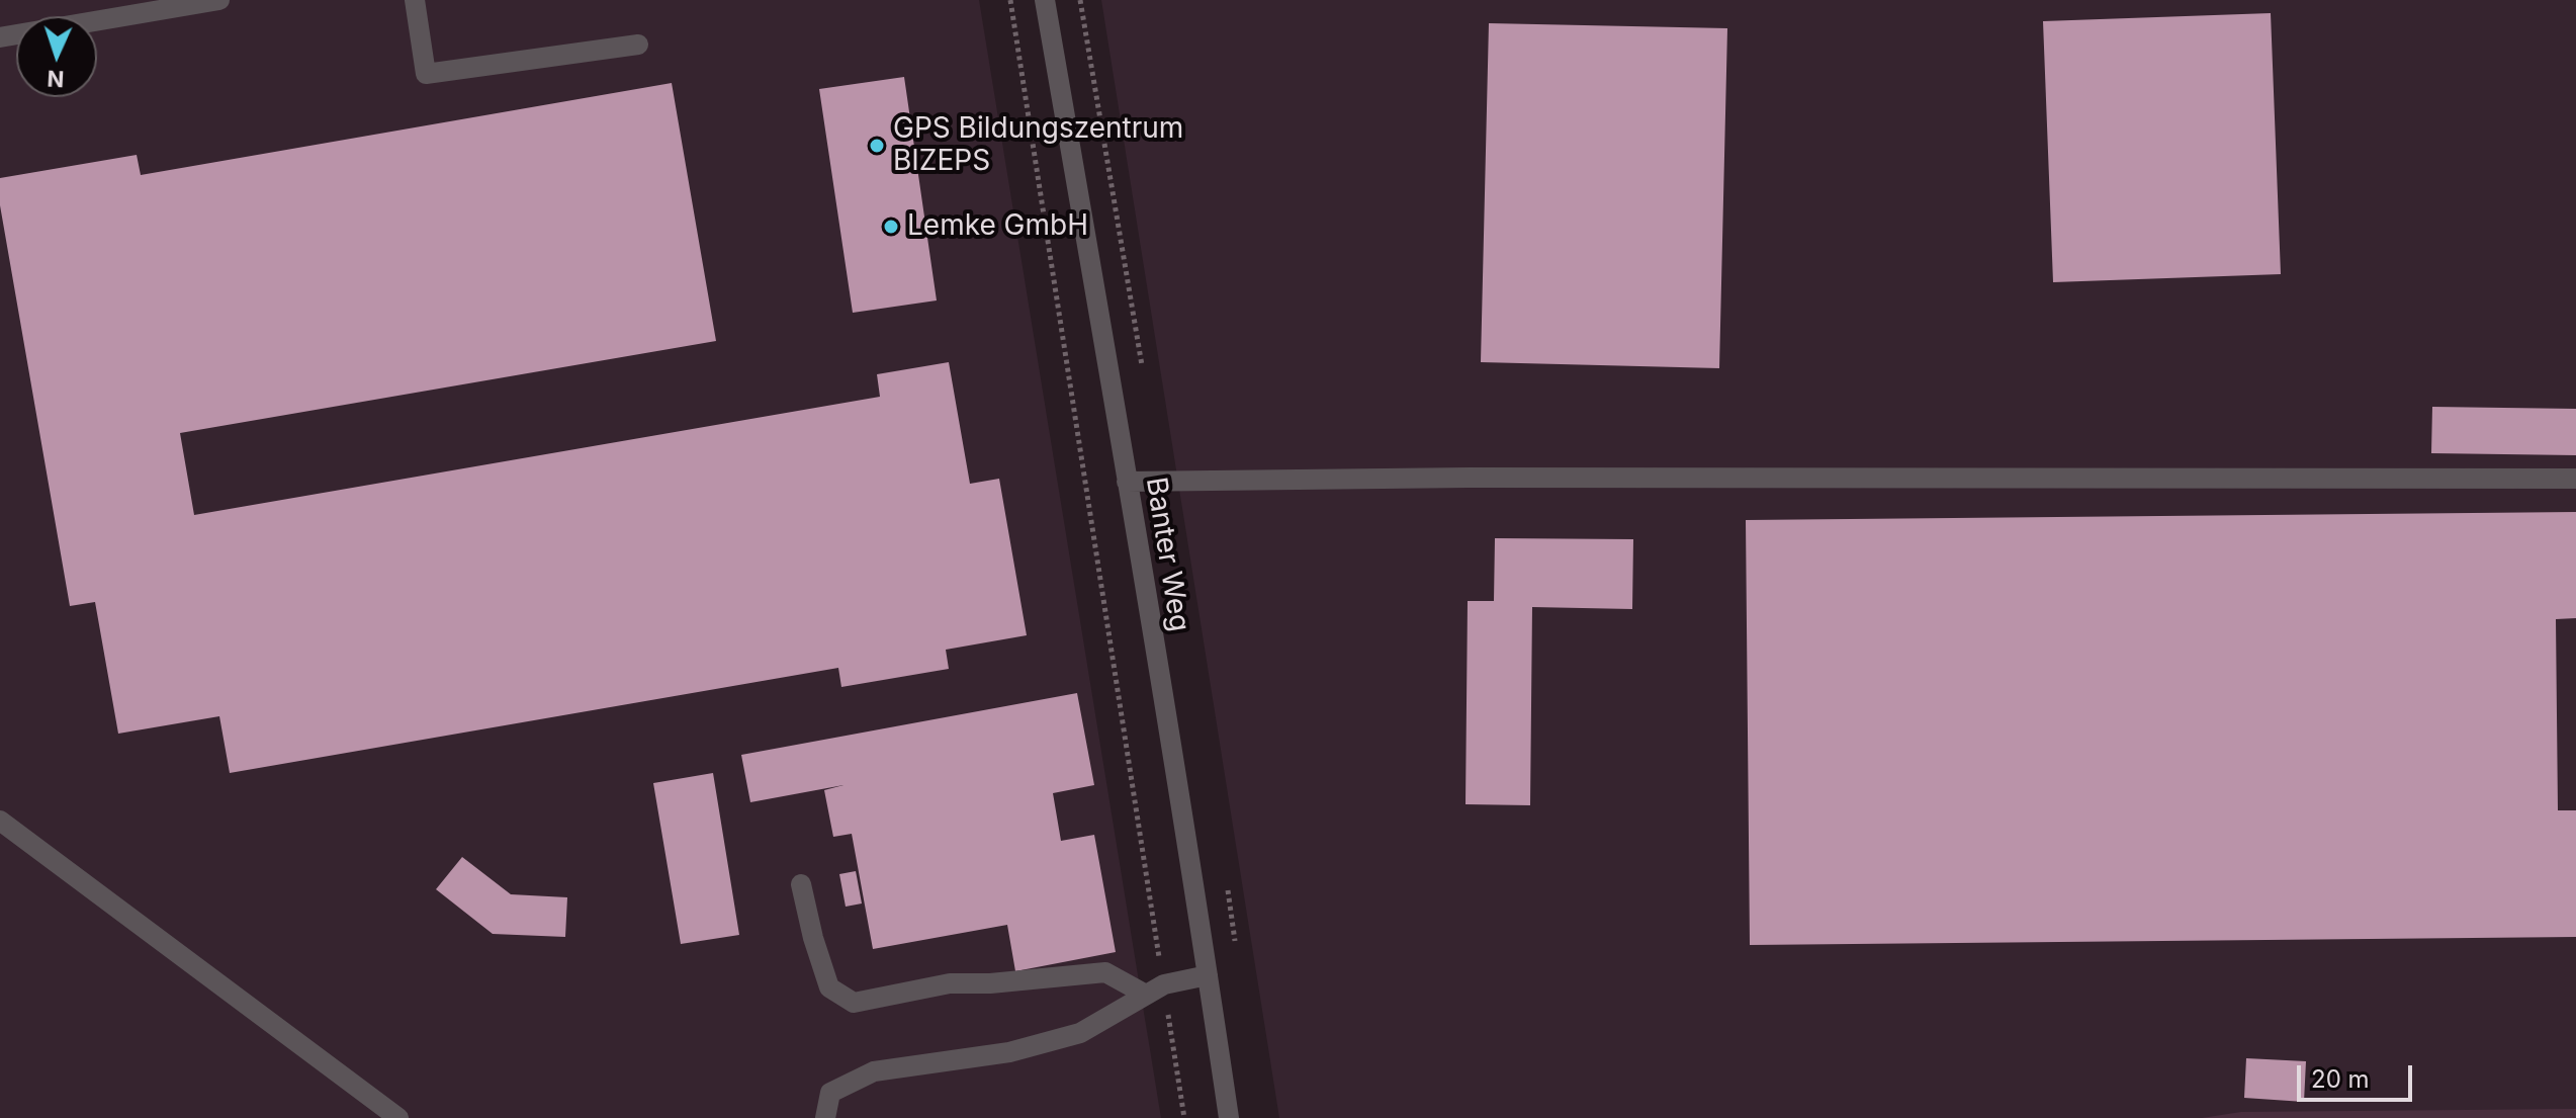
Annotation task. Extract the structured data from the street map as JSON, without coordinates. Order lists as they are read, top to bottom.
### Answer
{
  "streets": {
    "street": ["Banter Weg"]
  },
  "places": ["GPS Bildungszentrum BIZEPS", "Lemke GmbH"],
  "scale_bar": "20 m",
  "north": "bottom"
}
